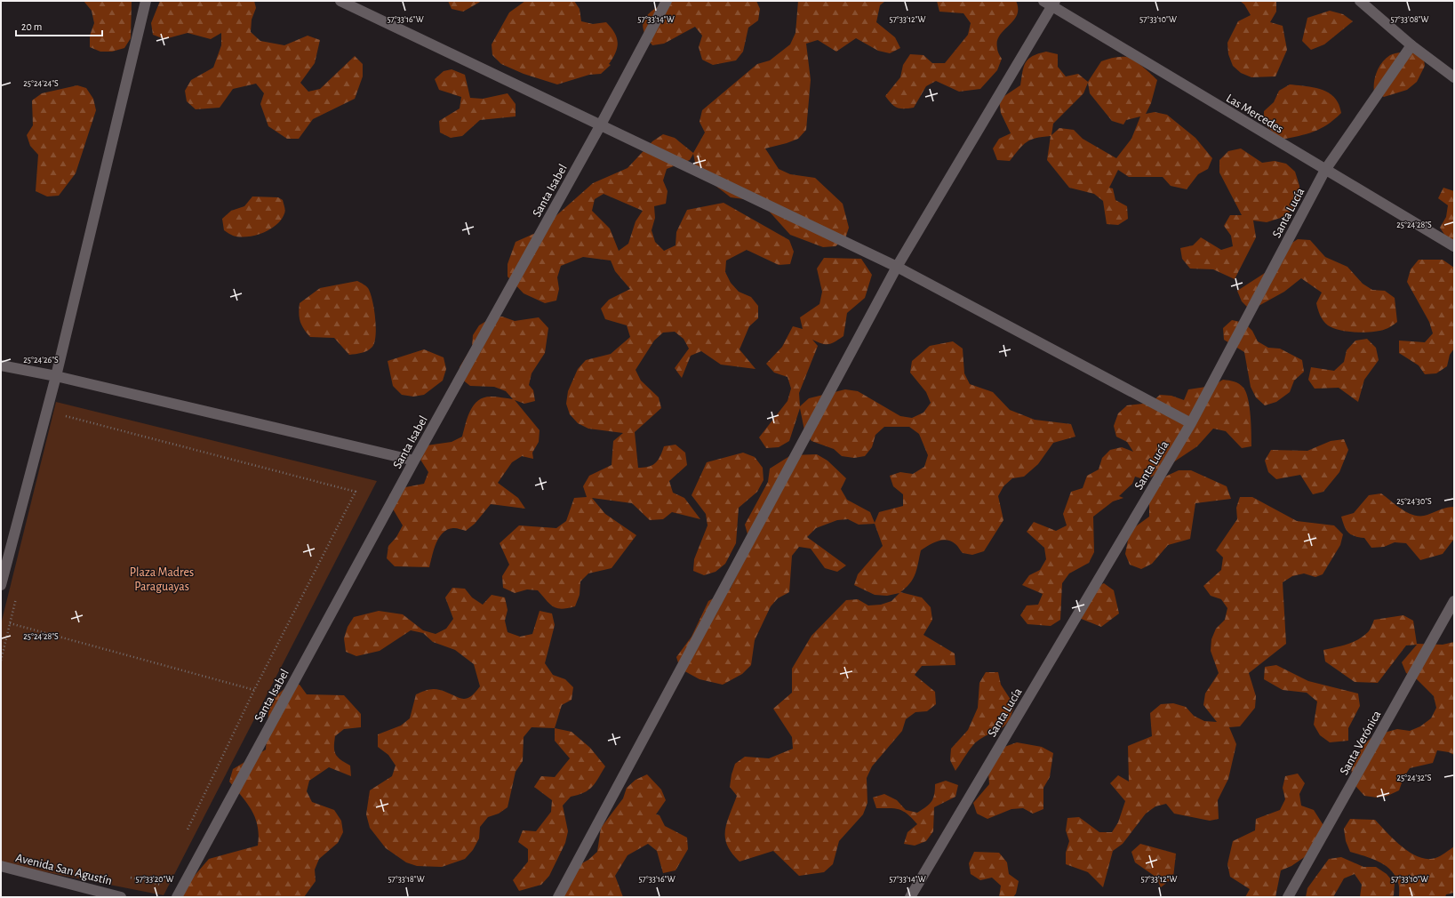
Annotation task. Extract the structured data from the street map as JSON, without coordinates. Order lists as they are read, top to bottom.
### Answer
{
  "streets": {
    "street": [
      "Las Mercedes",
      "Santa Isabel",
      "Santa Lucía",
      "Santa Verónica",
      "Avenida San Agustín"
    ]
  },
  "crossings": [
    ["Las Mercedes", "Santa Lucía"]
  ],
  "parks": ["Plaza Madres Paraguayas"],
  "scale_bar": "20 m",
  "coordinates": [
    "57°33'16\"W",
    "57°33'14\"W",
    "57°33'12\"W",
    "57°33'10\"W",
    "57°33'08\"W",
    "25°24'24\"S",
    "25°24'28\"S",
    "25°24'26\"S",
    "25°24'30\"S",
    "25°24'32\"S",
    "57°33'20\"W",
    "57°33'18\"W"
  ]
}
